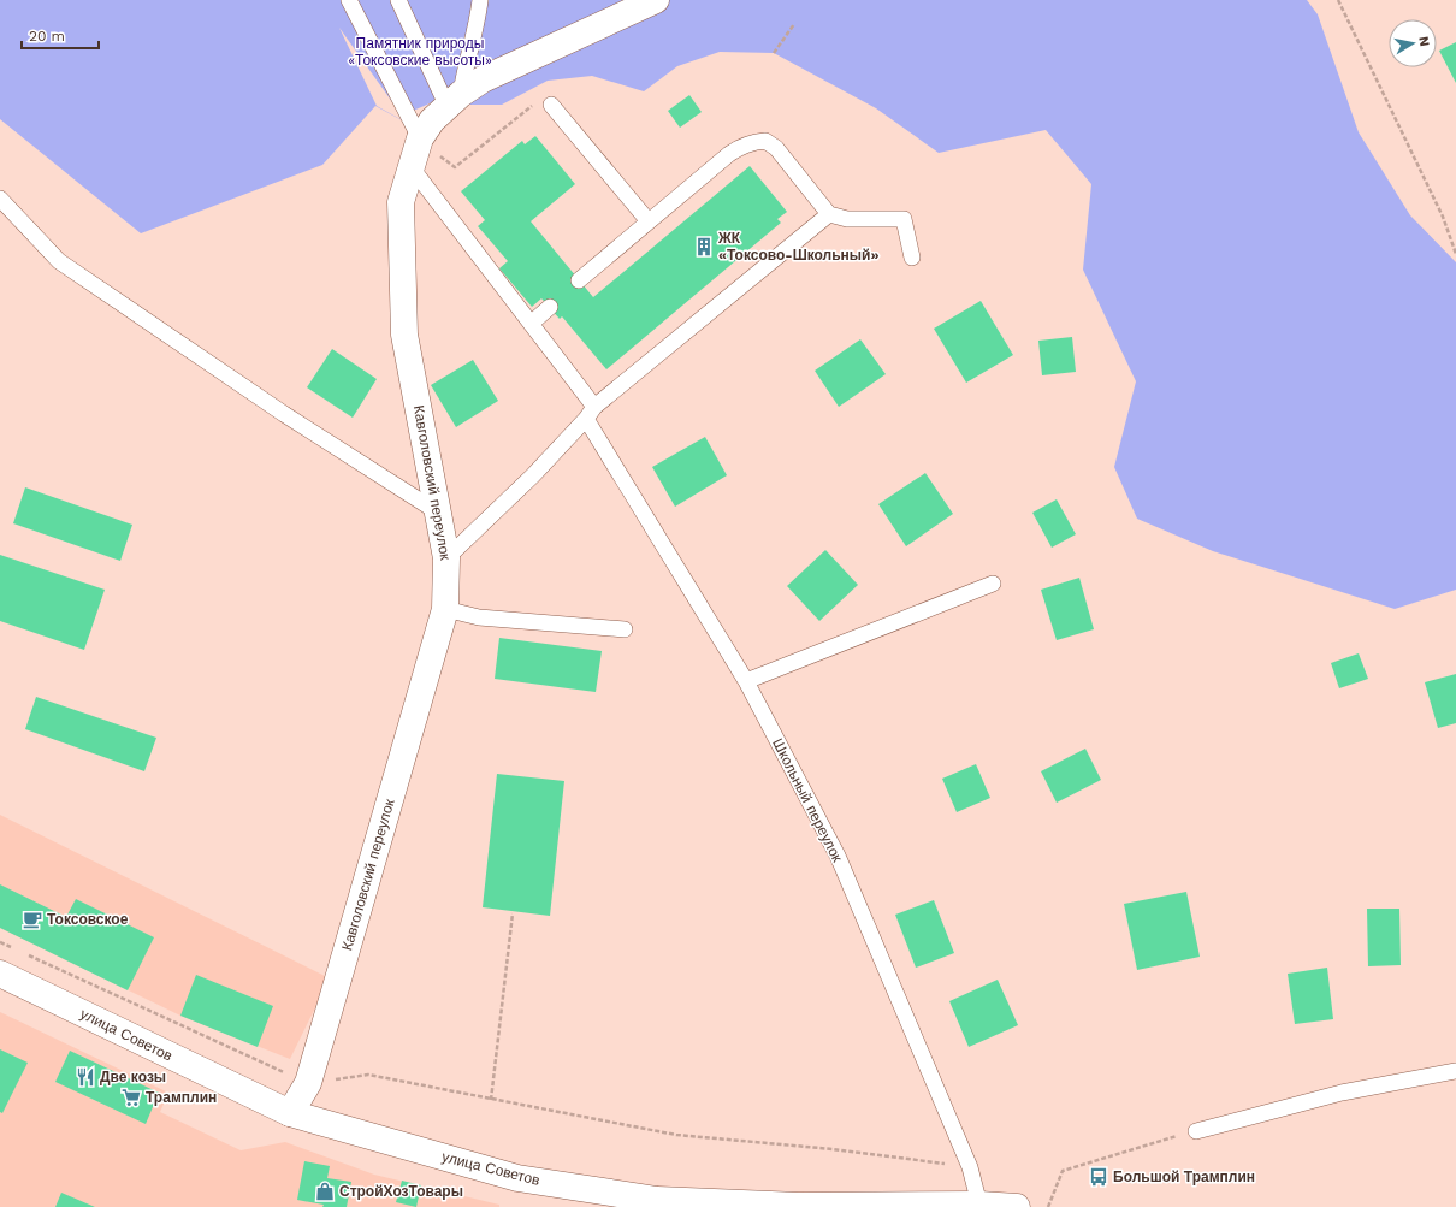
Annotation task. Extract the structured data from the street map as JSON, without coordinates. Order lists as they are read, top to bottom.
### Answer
{
  "streets": {
    "street": ["Кавголовский переулок", "улица Советов"],
    "lane": ["Школьный переулок"]
  },
  "crossings": [
    ["Кавголовский переулок", "Школьный переулок"],
    ["Кавголовский переулок", "улица Советов"],
    ["Школьный переулок", "улица Советов"]
  ],
  "parks": ["Памятник природы «Токсовские высоты»"],
  "places": {
    "building": ["ЖК «Токсово-Школьный»"],
    "cafe": ["Токсовское"],
    "restaurant": ["Две козы"],
    "supermarket": ["Трамплин"],
    "bus stop": ["Большой Трамплин"],
    "shop": ["СтройХозТовары"]
  },
  "scale_bar": "20 m",
  "north": "right"
}
